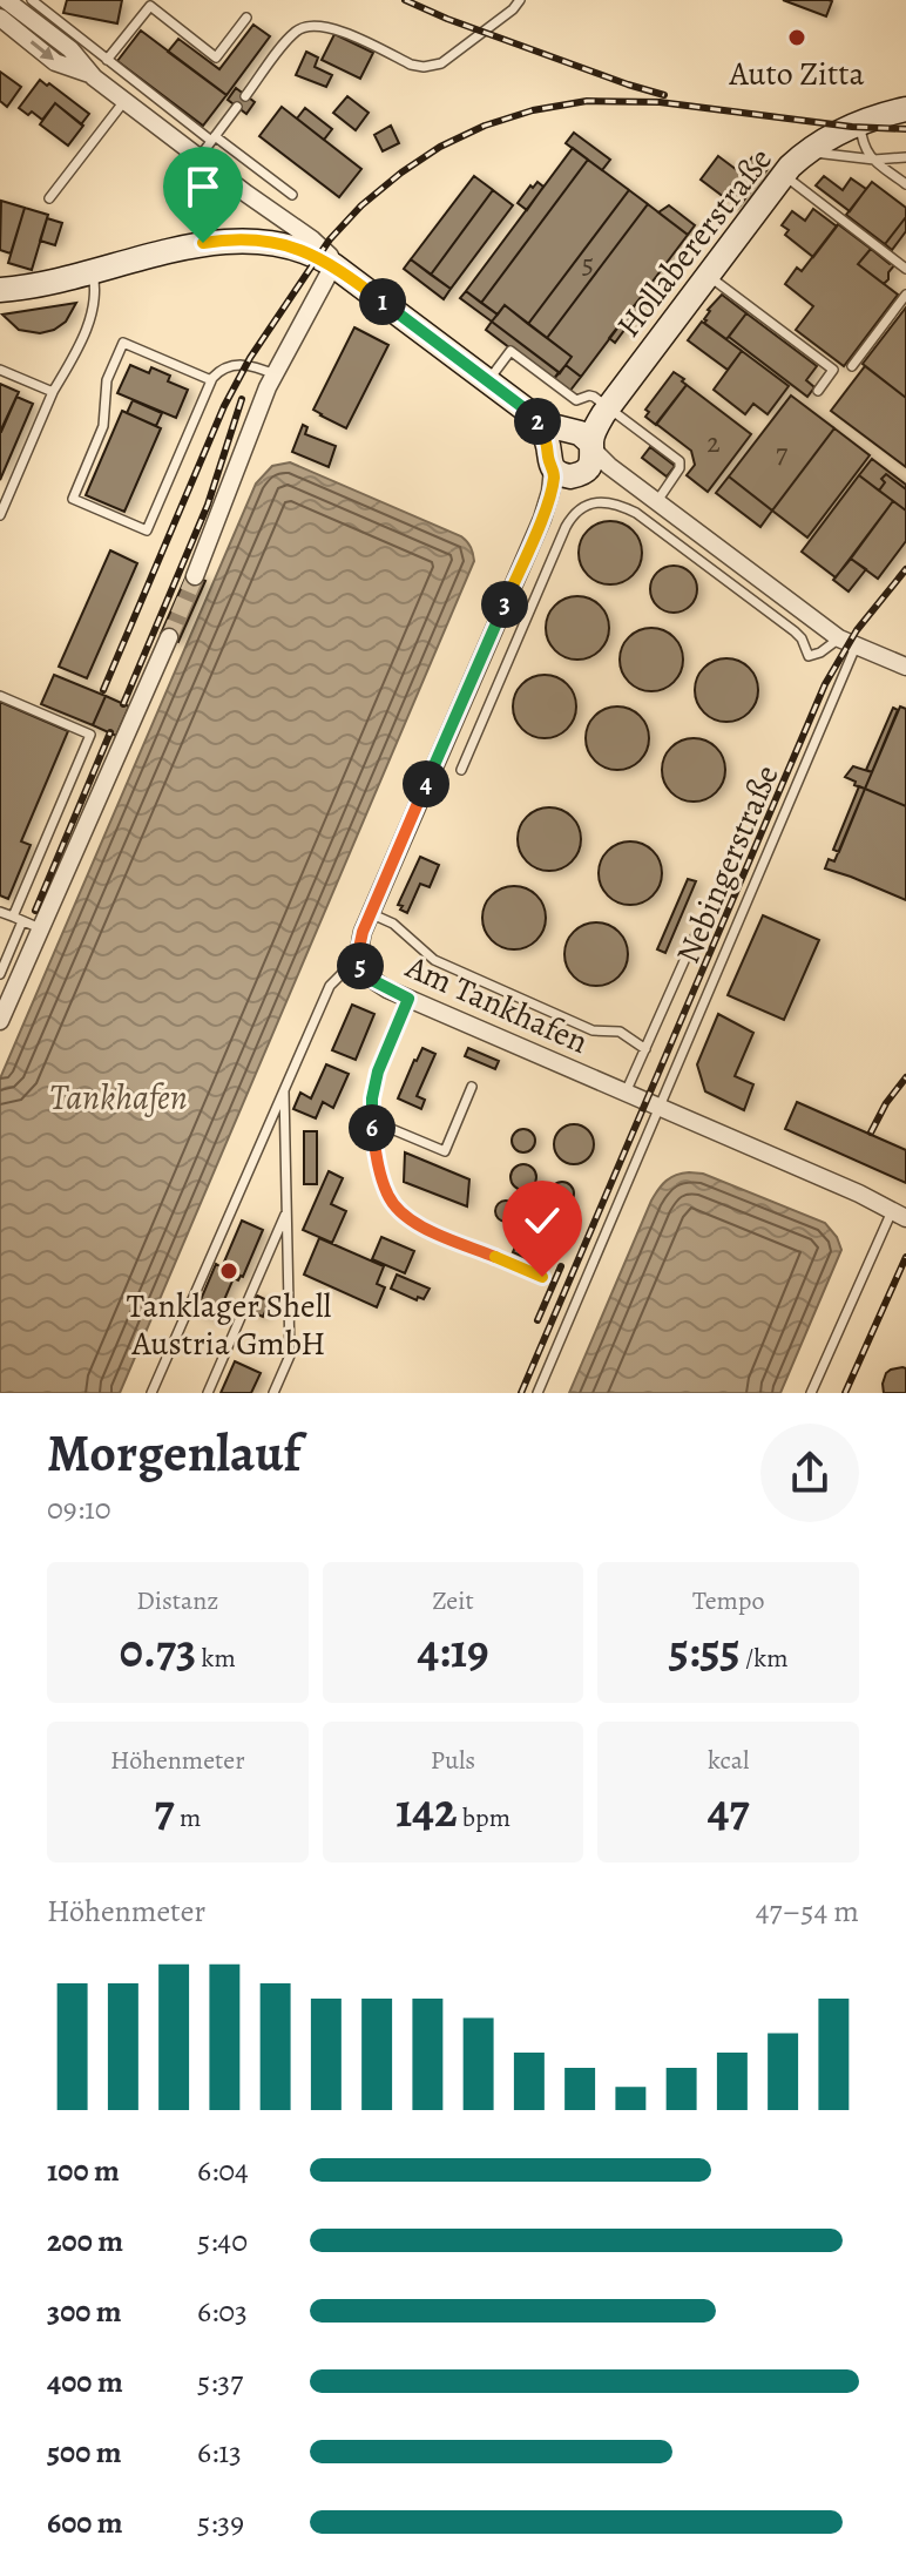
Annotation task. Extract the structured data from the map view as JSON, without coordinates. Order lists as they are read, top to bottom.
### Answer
{
  "streets": {
    "street": ["Hollabererstraße", "Am Tankhafen"],
    "lane": ["Nebingerstraße"]
  },
  "crossings": [
    ["Hollabererstraße", "Am Tankhafen"],
    ["Nebingerstraße", "Am Tankhafen"]
  ],
  "water": ["Tankhafen"],
  "places": ["Auto Zitta", "Tanklager Shell Austria GmbH"],
  "house_numbers": ["5", "2", "7"],
  "page": {
    "pins": [
      "1",
      "2",
      "3",
      "4",
      "5",
      "6"
    ],
    "heading": ["Morgenlauf", "09:10"],
    "stats": [
      ["Distanz", "0.73 km"],
      ["Zeit", "4:19"],
      ["Tempo", "5:55 /km"],
      ["Höhenmeter", "7 m"],
      ["Puls", "142 bpm"],
      ["kcal", "47"]
    ],
    "chart": ["Höhenmeter", "47–54 m"],
    "list": [
      {
        "name": "100 m",
        "note": "6:04"
      },
      {
        "name": "200 m",
        "note": "5:40"
      },
      {
        "name": "300 m",
        "note": "6:03"
      },
      {
        "name": "400 m",
        "note": "5:37"
      },
      {
        "name": "500 m",
        "note": "6:13"
      },
      {
        "name": "600 m",
        "note": "5:39"
      }
    ]
  }
}
